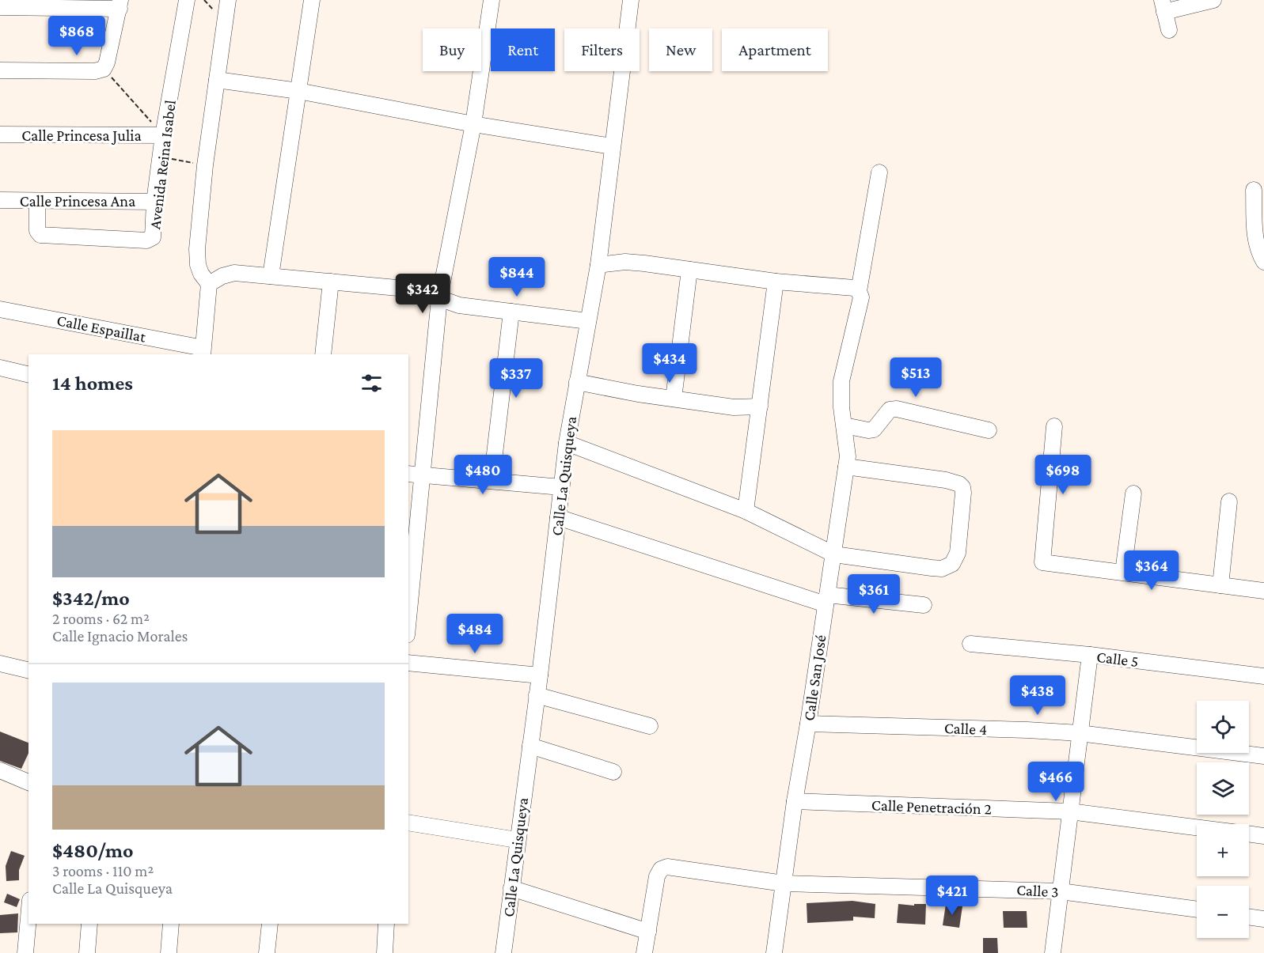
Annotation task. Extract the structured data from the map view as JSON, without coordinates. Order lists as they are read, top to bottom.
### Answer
{
  "streets": {
    "street": [
      "Calle Princesa Julia",
      "Avenida Reina Isabel",
      "Calle Princesa Ana",
      "Calle Espaillat",
      "Calle La Quisqueya",
      "Calle 5",
      "Calle San José",
      "Calle 4",
      "Calle Penetración 2",
      "Calle 3"
    ]
  },
  "crossings": [
    ["Calle Princesa Julia", "Avenida Reina Isabel"],
    ["Avenida Reina Isabel", "Calle Princesa Ana"],
    ["Calle San José", "Calle 4"],
    ["Calle San José", "Calle Penetración 2"],
    ["Calle San José", "Calle 3"]
  ],
  "page": {
    "price": [
      "$868",
      "$844",
      "$342",
      "$434",
      "$513",
      "$337",
      "$480",
      "$698",
      "$364",
      "$361",
      "$484",
      "$438",
      "$466",
      "$421"
    ],
    "chip": [
      "Buy",
      "Rent",
      "Filters",
      "New",
      "Apartment"
    ],
    "heading": "14 homes",
    "list": [
      {
        "name": "$342/mo",
        "note": "2 rooms · 62 m² · Calle Ignacio Morales"
      },
      {
        "name": "$480/mo",
        "note": "3 rooms · 110 m² · Calle La Quisqueya"
      }
    ],
    "map_buttons": ["+", "−"]
  }
}
